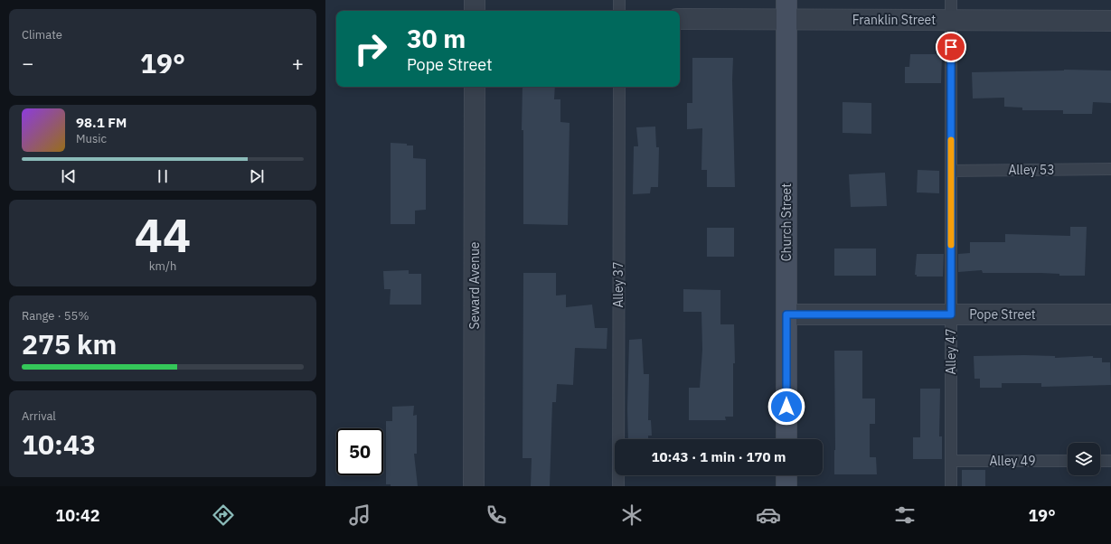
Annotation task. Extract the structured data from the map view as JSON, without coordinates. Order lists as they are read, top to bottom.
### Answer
{
  "streets": {
    "main road": ["Church Street"],
    "street": ["Franklin Street", "Seward Avenue", "Pope Street"],
    "lane": [
      "Alley 53",
      "Alley 37",
      "Alley 47",
      "Alley 49"
    ]
  },
  "crossings": [
    ["Franklin Street", "Church Street"],
    ["Franklin Street", "Alley 47"],
    ["Alley 53", "Alley 47"],
    ["Church Street", "Pope Street"],
    ["Pope Street", "Alley 47"],
    ["Alley 47", "Alley 49"]
  ],
  "page": {
    "tile": [
      "Climate",
      ["44", "km/h"],
      ["Range · 55%", "275 km"],
      ["Arrival", "10:43"]
    ],
    "turn": ["30 m", "Pope Street"],
    "heat": ["−", "19°", "+"],
    "song": ["98.1 FM", "Music"],
    "limit": "50",
    "trip": "10:43 · 1 min · 170 m",
    "tabs": ["10:42", "19°"]
  }
}
